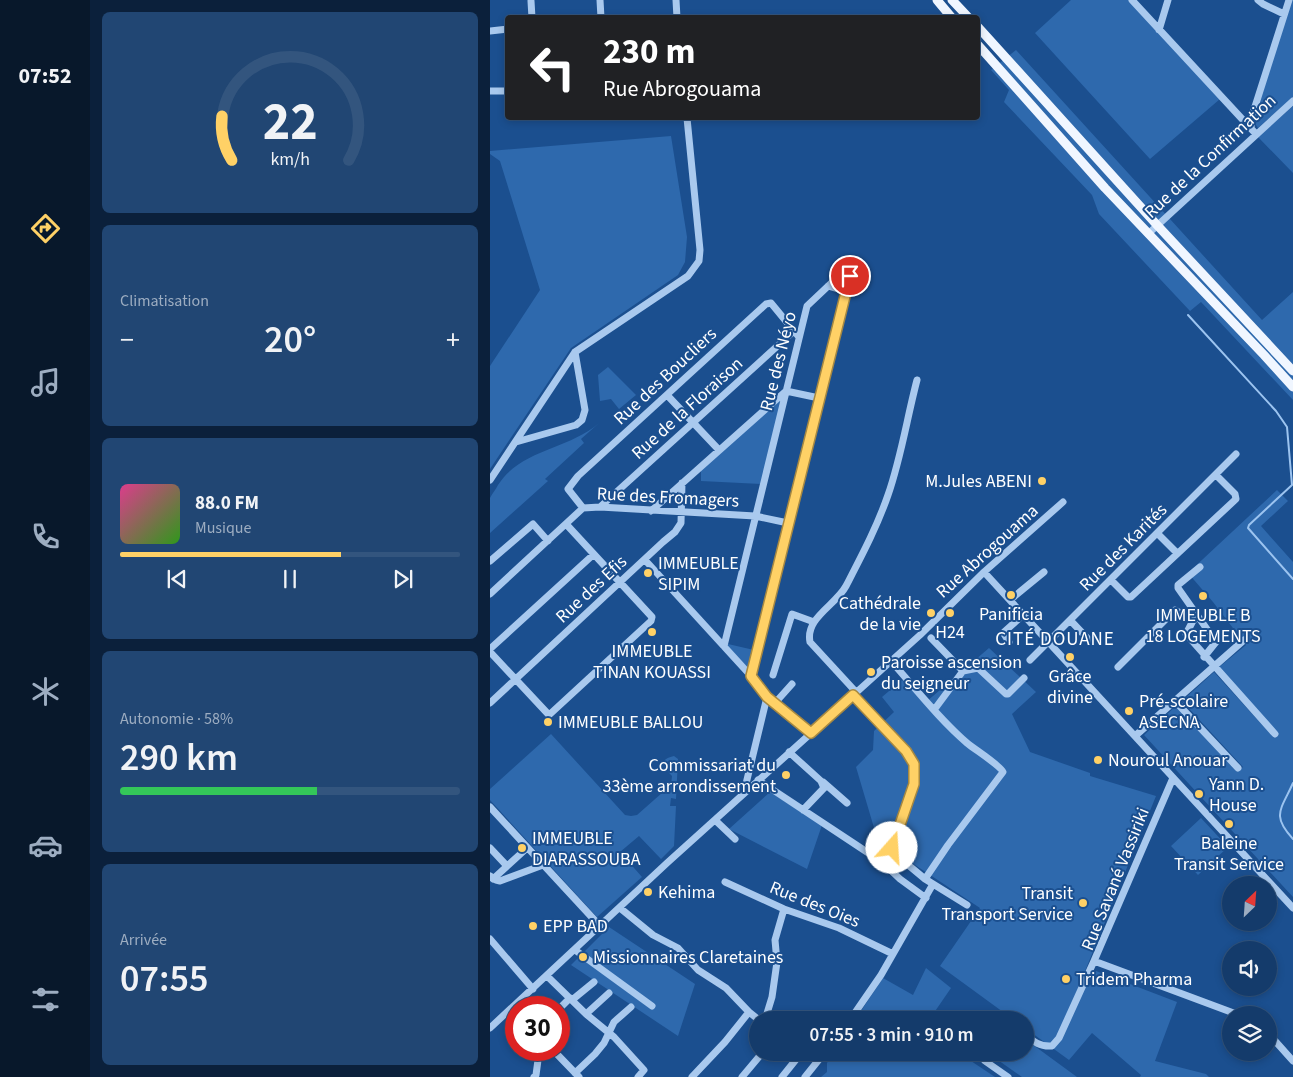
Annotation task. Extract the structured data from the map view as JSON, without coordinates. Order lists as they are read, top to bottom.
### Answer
{
  "streets": {
    "street": [
      "Rue de la Confirmation",
      "Rue des Néyo",
      "Rue des Boucliers",
      "Rue de la Floraison",
      "Rue des Fromagers",
      "Rue des Karités",
      "Rue Abrogouama",
      "Rue des Efis",
      "Rue Savané Vassiriki",
      "Rue des Oies"
    ]
  },
  "crossings": [
    ["Rue des Néyo", "Rue des Boucliers"],
    ["Rue des Néyo", "Rue des Fromagers"],
    ["Rue des Boucliers", "Rue de la Floraison"],
    ["Rue des Boucliers", "Rue des Fromagers"],
    ["Rue de la Floraison", "Rue des Fromagers"],
    ["Rue des Fromagers", "Rue des Efis"]
  ],
  "districts": ["CITÉ DOUANE"],
  "places": [
    "M.Jules ABENI",
    "IMMEUBLE SIPIM",
    "Panificia",
    "IMMEUBLE B 18 LOGEMENTS",
    "Cathédrale de la vie",
    "H24",
    "IMMEUBLE TINAN KOUASSI",
    "Grâce divine",
    "Paroisse ascension du seigneur",
    "Pré-scolaire ASECNA",
    "IMMEUBLE BALLOU",
    "Nouroul Anouar",
    "Commissariat du 33ème arrondissement",
    "Yann D. House",
    "Baleine Transit Service",
    "IMMEUBLE DIARASSOUBA",
    "Kehima",
    "Transit Transport Service",
    "EPP BAD",
    "Missionnaires Claretaines",
    "Tridem Pharma"
  ],
  "north": "top right",
  "page": {
    "tabs": "07:52",
    "turn": ["230 m", "Rue Abrogouama"],
    "tile": [
      "Climatisation",
      ["Autonomie · 58%", "290 km"],
      ["Arrivée", "07:55"]
    ],
    "heat": ["−", "20°", "+"],
    "song": ["88.0 FM", "Musique"],
    "limit": "30",
    "trip": "07:55 · 3 min · 910 m",
    "gauge": ["22", "km/h"]
  }
}
